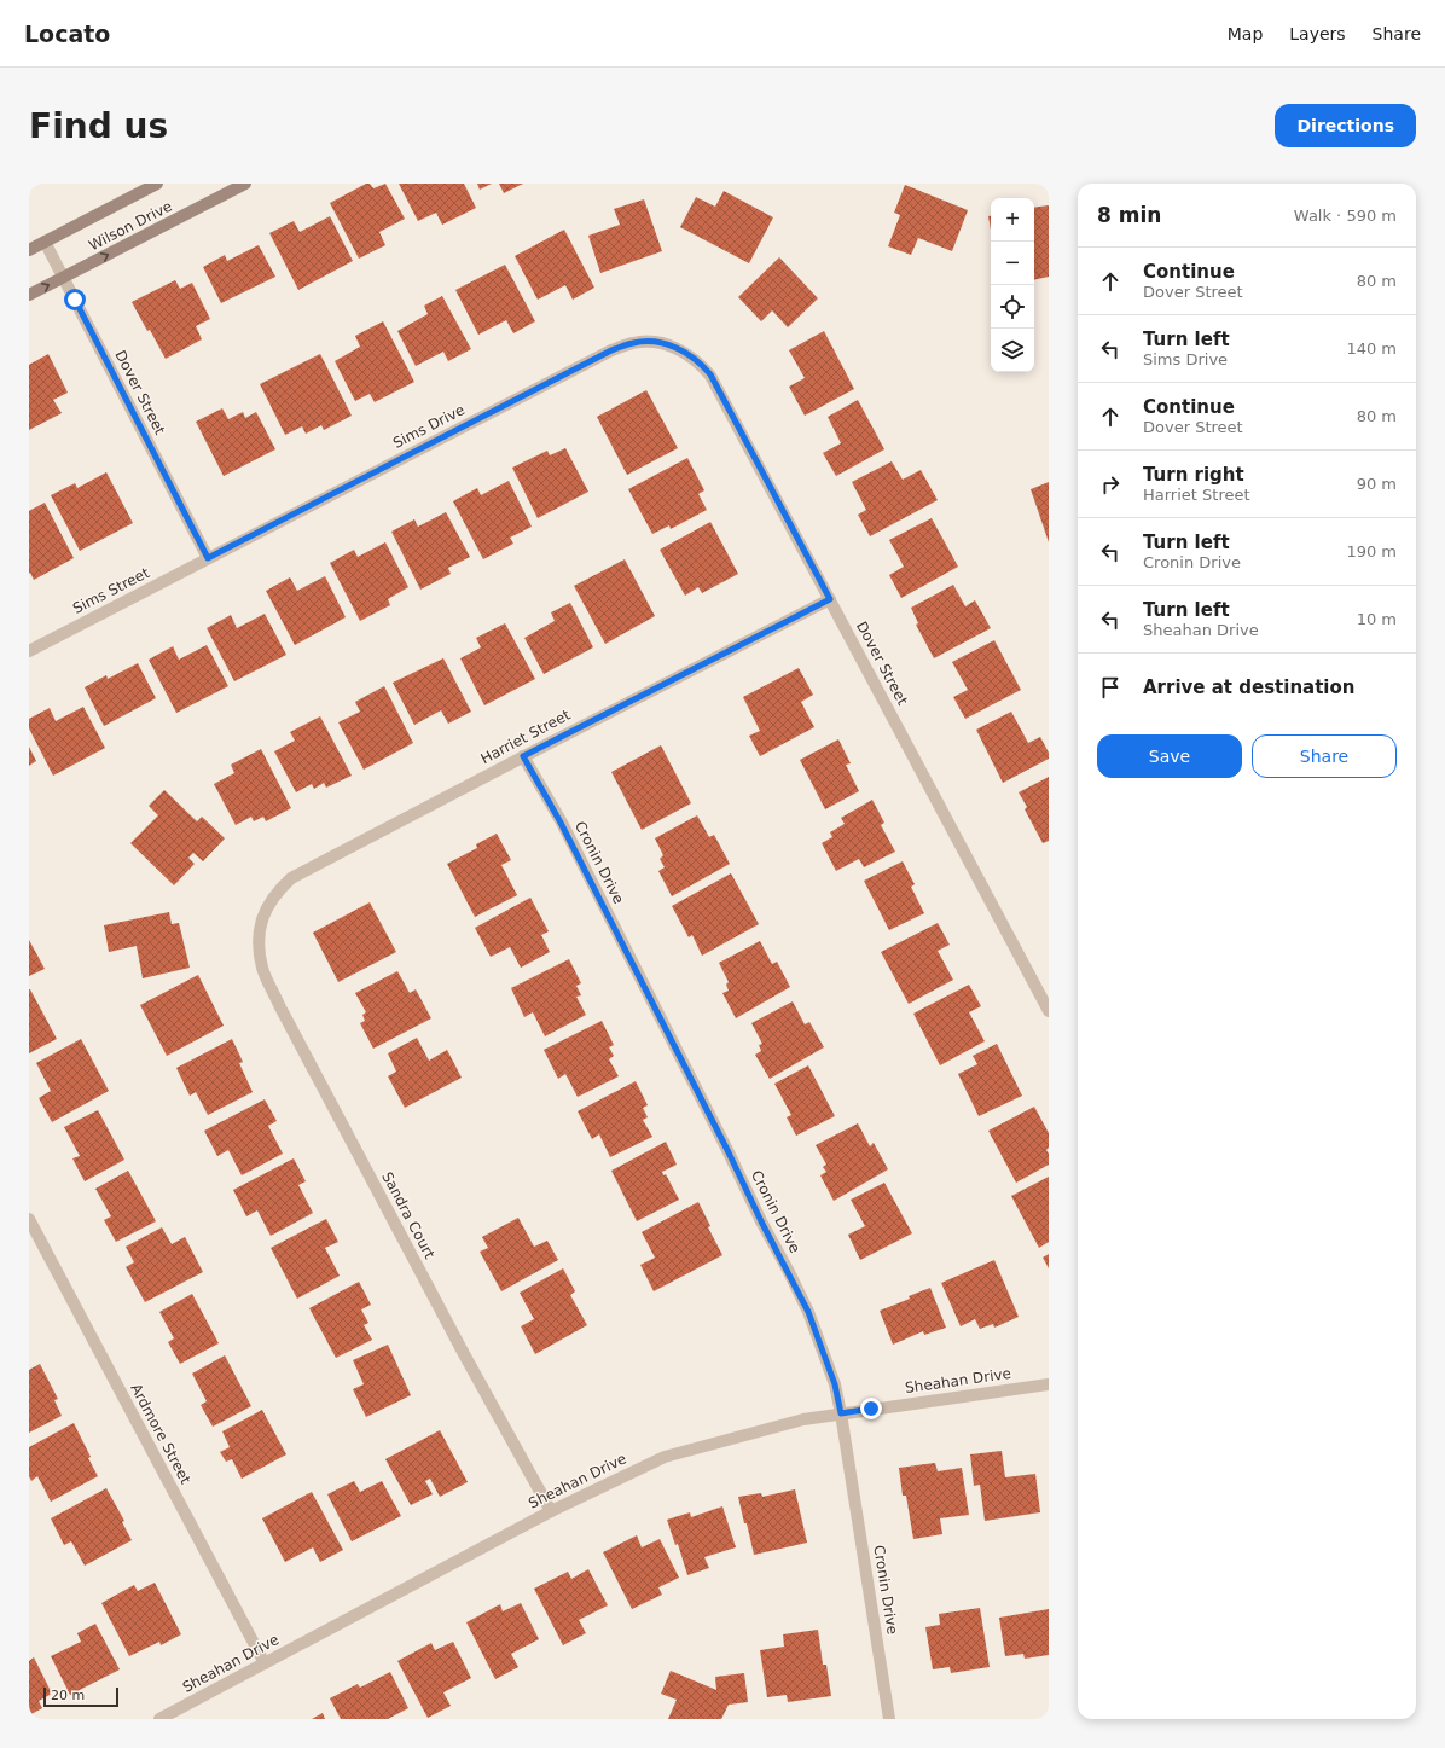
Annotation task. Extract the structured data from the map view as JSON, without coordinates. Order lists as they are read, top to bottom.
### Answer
{
  "streets": {
    "street": [
      "Wilson Drive",
      "Dover Street",
      "Sims Drive",
      "Sims Street",
      "Harriet Street",
      "Cronin Drive",
      "Sandra Court",
      "Sheahan Drive",
      "Ardmore Street"
    ]
  },
  "crossings": [
    ["Wilson Drive", "Dover Street"],
    ["Dover Street", "Sims Drive"],
    ["Dover Street", "Sims Street"],
    ["Dover Street", "Harriet Street"],
    ["Sims Drive", "Sims Street"],
    ["Harriet Street", "Cronin Drive"],
    ["Harriet Street", "Sandra Court"],
    ["Cronin Drive", "Sheahan Drive"],
    ["Sandra Court", "Sheahan Drive"],
    ["Sheahan Drive", "Ardmore Street"]
  ],
  "scale_bar": "20 m",
  "page": {
    "header": "Locato",
    "nav": ["Map", "Layers", "Share"],
    "buttons": [
      "Directions",
      ["Save", "Share"]
    ],
    "title": "Find us",
    "heading": ["8 min", "Walk · 590 m"],
    "map_buttons": ["+", "−"],
    "list": [
      ["Continue", "Dover Street", "80 m"],
      ["Turn left", "Sims Drive", "140 m"],
      ["Continue", "Dover Street", "80 m"],
      ["Turn right", "Harriet Street", "90 m"],
      ["Turn left", "Cronin Drive", "190 m"],
      ["Turn left", "Sheahan Drive", "10 m"],
      "Arrive at destination"
    ],
    "scale": "20 m"
  }
}
